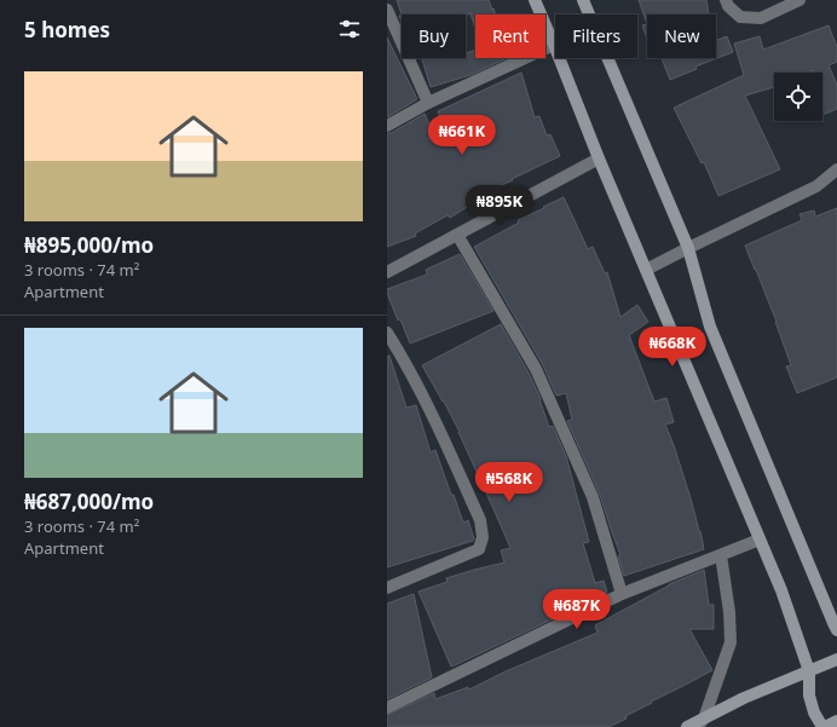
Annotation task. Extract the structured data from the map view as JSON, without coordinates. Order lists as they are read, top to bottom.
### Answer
{
  "page": {
    "heading": "5 homes",
    "chip": [
      "Buy",
      "Rent",
      "Filters",
      "New"
    ],
    "list": [
      {
        "name": "₦895,000/mo",
        "note": "3 rooms · 74 m² · Apartment"
      },
      {
        "name": "₦687,000/mo",
        "note": "3 rooms · 74 m² · Apartment"
      }
    ],
    "price": [
      "₦661K",
      "₦895K",
      "₦668K",
      "₦568K",
      "₦687K"
    ]
  }
}
